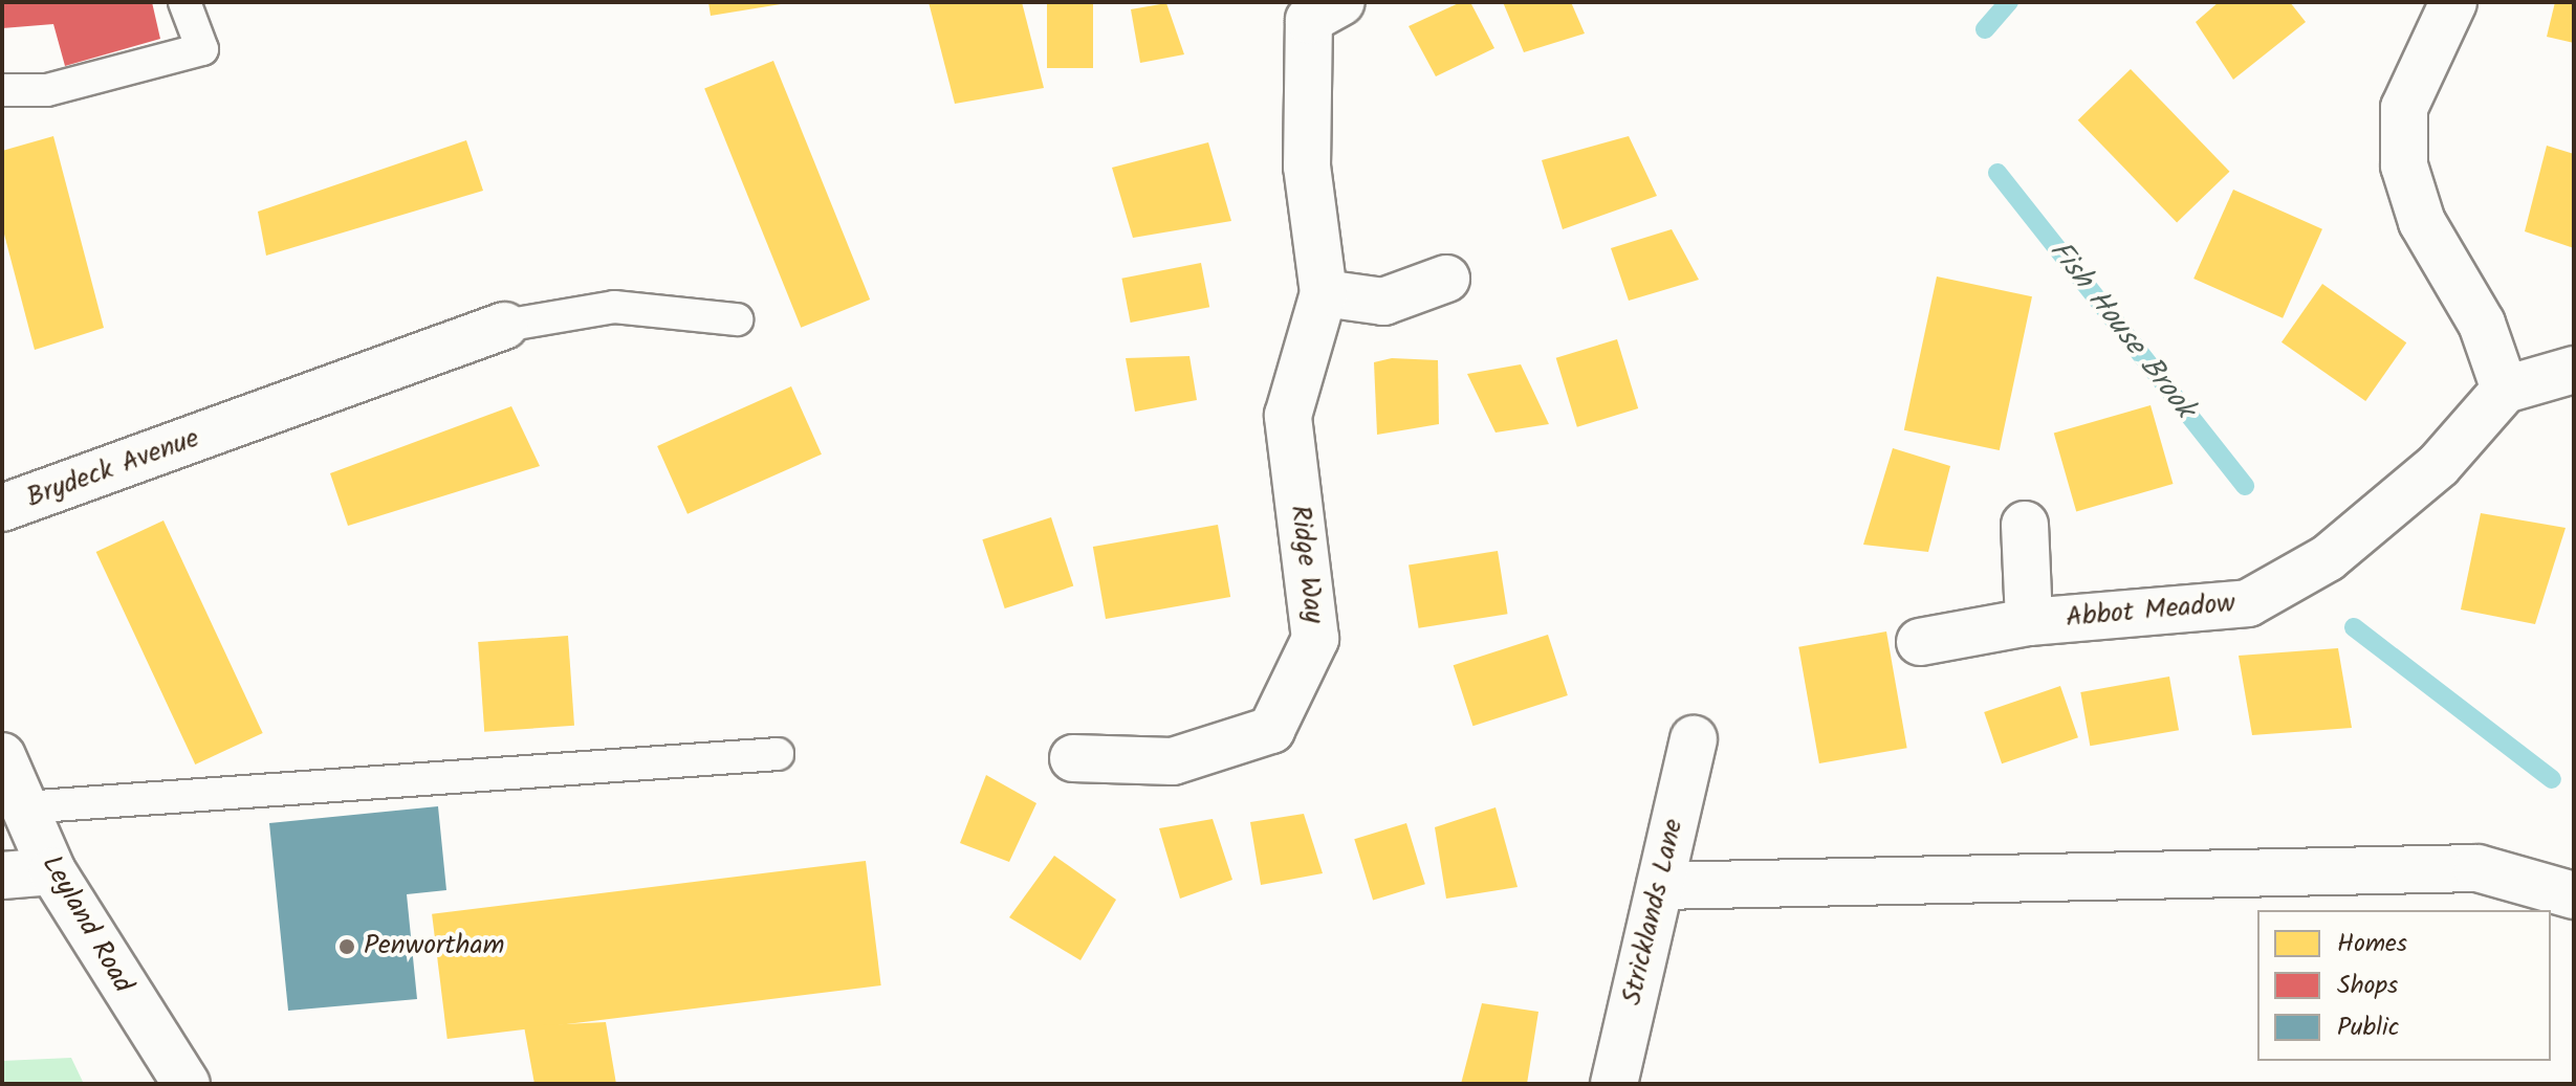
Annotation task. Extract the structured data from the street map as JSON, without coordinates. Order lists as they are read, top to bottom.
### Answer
{
  "streets": {
    "street": [
      "Brydeck Avenue",
      "Ridge Way",
      "Abbot Meadow",
      "Stricklands Lane",
      "Leyland Road"
    ]
  },
  "water": ["Fish House Brook"],
  "places": ["Penwortham"],
  "legend": ["Homes", "Shops", "Public"]
}
